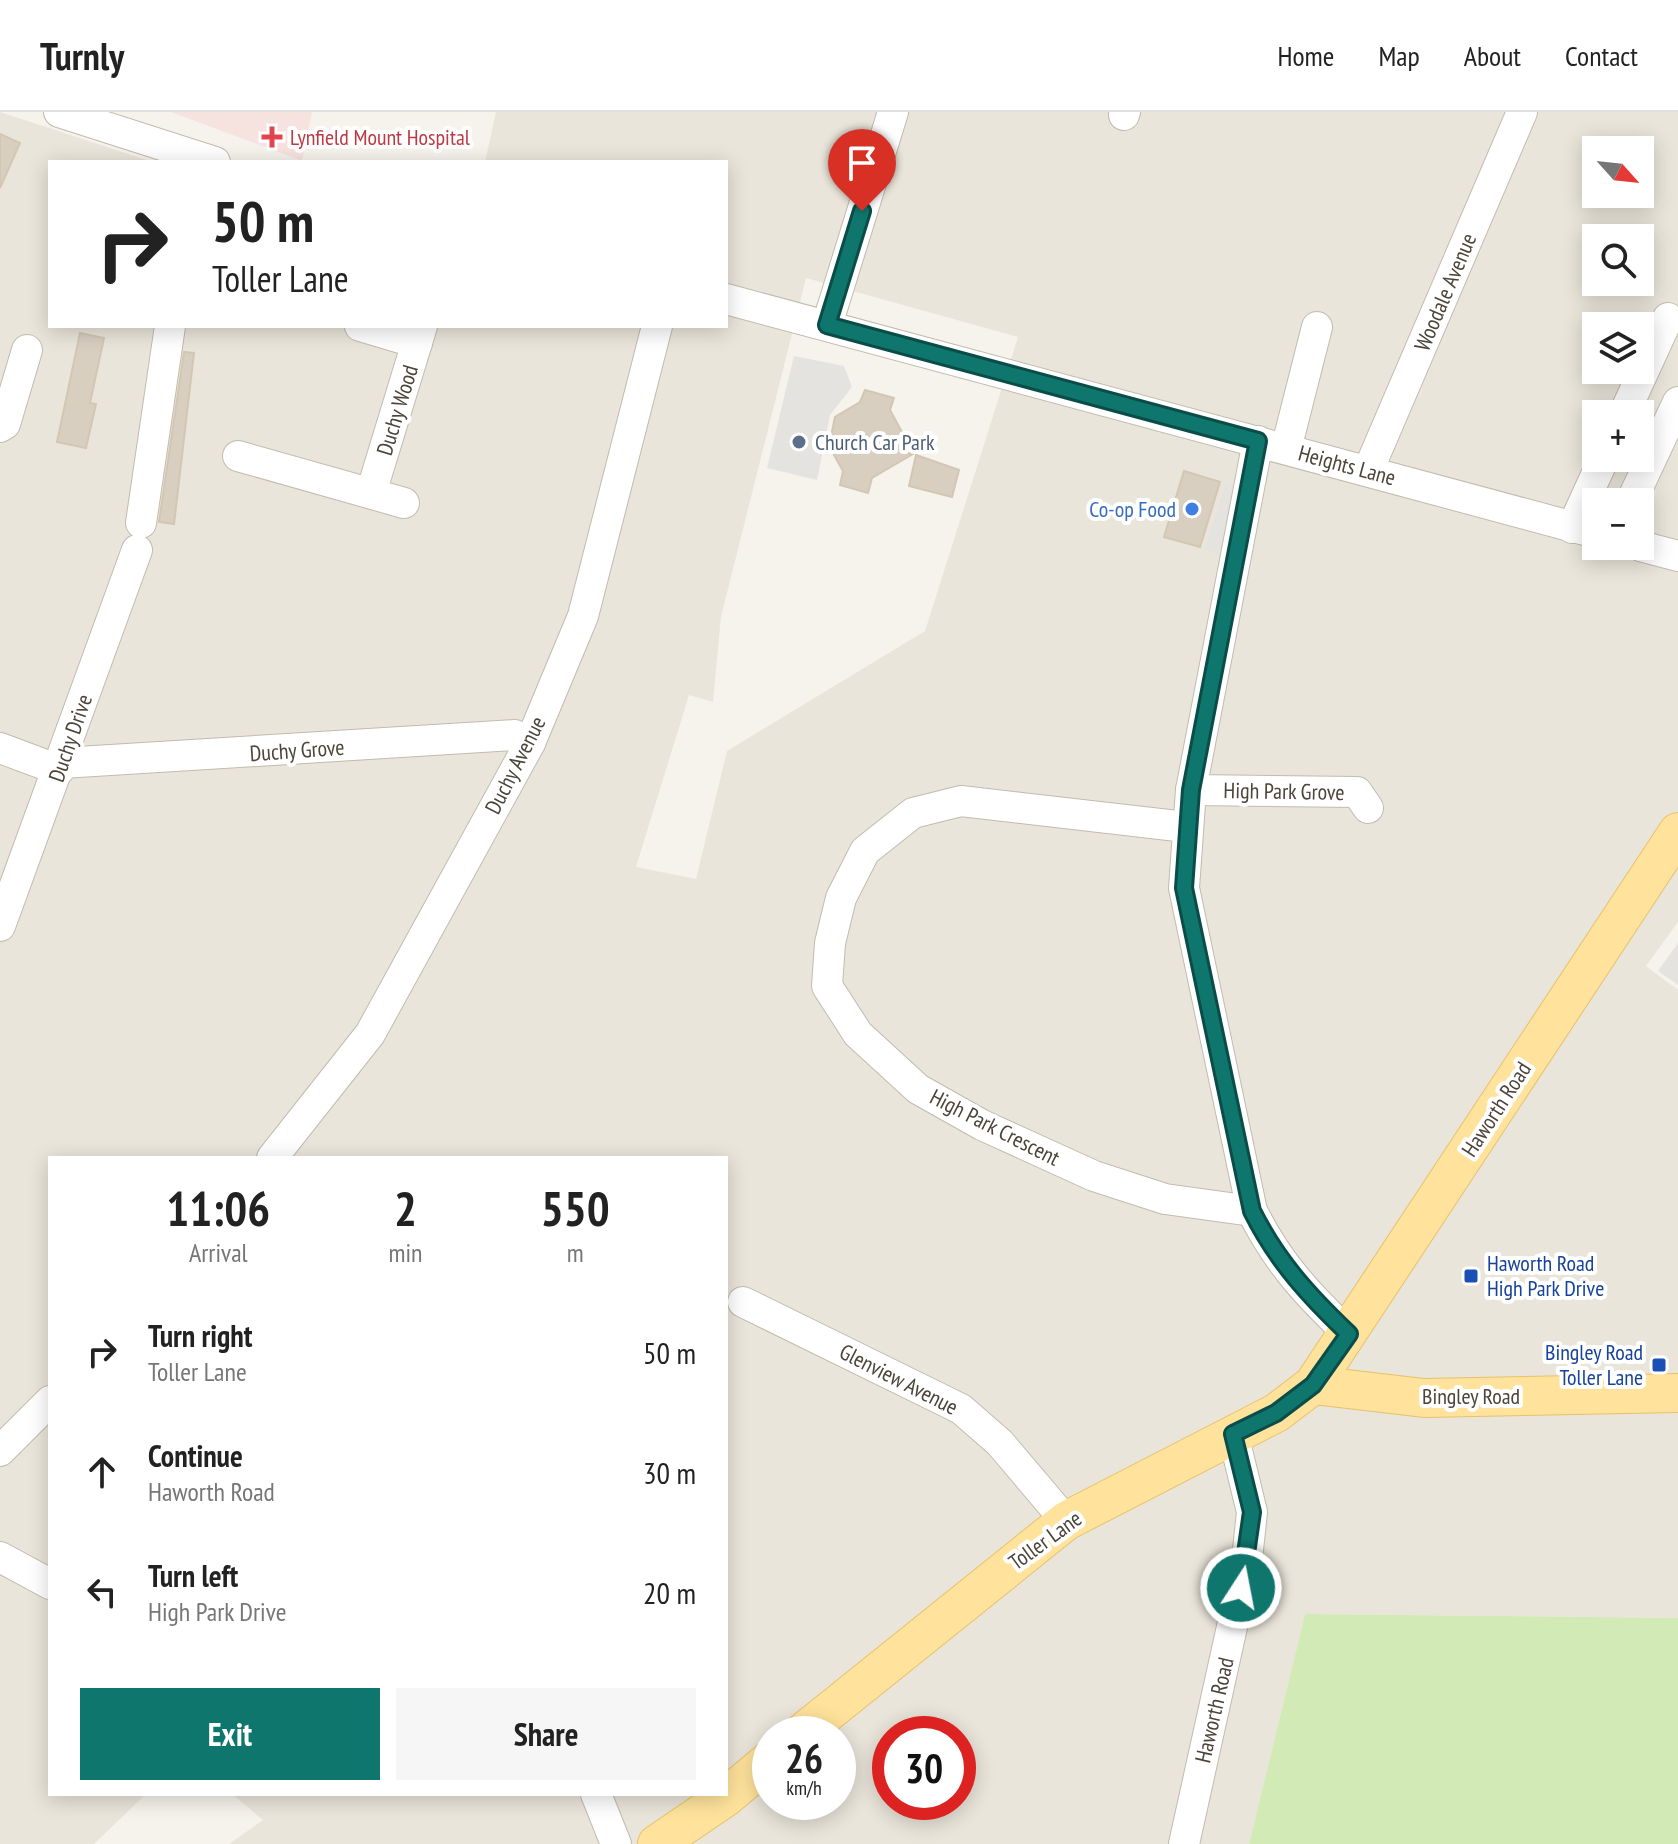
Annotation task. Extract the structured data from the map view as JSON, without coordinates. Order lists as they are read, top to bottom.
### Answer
{
  "streets": {
    "main road": ["Haworth Road", "Bingley Road", "Toller Lane"],
    "street": [
      "Woodale Avenue",
      "Duchy Wood",
      "Heights Lane",
      "Duchy Drive",
      "Duchy Grove",
      "Duchy Avenue",
      "High Park Grove",
      "High Park Crescent",
      "Glenview Avenue"
    ]
  },
  "crossings": [
    ["Woodale Avenue", "Heights Lane"],
    ["Duchy Drive", "Duchy Grove"],
    ["Duchy Grove", "Duchy Avenue"],
    ["Haworth Road", "Bingley Road"],
    ["Haworth Road", "Toller Lane"],
    ["Glenview Avenue", "Toller Lane"],
    ["Bingley Road", "Toller Lane"]
  ],
  "places": {
    "health": ["Lynfield Mount Hospital"],
    "other": ["Church Car Park", "Co-op Food"],
    "transit": ["Haworth Road High Park Drive", "Bingley Road Toller Lane"]
  },
  "north": "bottom right",
  "page": {
    "header": "Turnly",
    "nav": [
      "Home",
      "Map",
      "About",
      "Contact"
    ],
    "map_buttons": ["+", "−"],
    "turn": ["50 m", "Toller Lane"],
    "eta": [
      "11:06",
      "Arrival",
      "2",
      "min",
      "550",
      "m"
    ],
    "list": [
      {
        "name": "Turn right",
        "note": "Toller Lane",
        "value": "50 m"
      },
      {
        "name": "Continue",
        "note": "Haworth Road",
        "value": "30 m"
      },
      {
        "name": "Turn left",
        "note": "High Park Drive",
        "value": "20 m"
      }
    ],
    "buttons": ["Exit", "Share"],
    "speed": "26 km/h",
    "limit": "30"
  }
}
